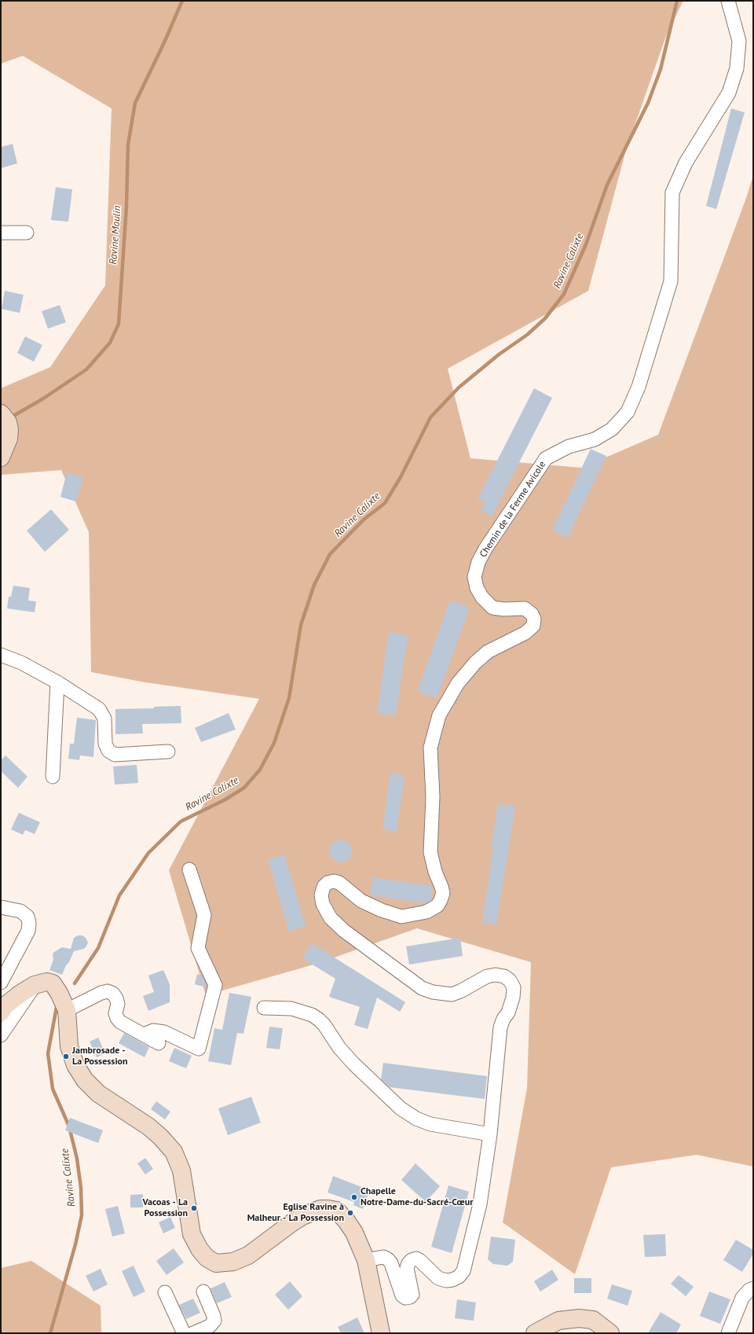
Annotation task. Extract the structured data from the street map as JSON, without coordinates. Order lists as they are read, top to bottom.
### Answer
{
  "streets": {
    "street": ["Chemin de la Ferme Avicole"]
  },
  "water": ["Ravine Moulin", "Ravine Calixte"],
  "places": [
    "Jambrosade - La Possession",
    "Chapelle Notre-Dame-du-Sacré-Cœur",
    "Vacoas - La Possession",
    "Eglise Ravine à Malheur - La Possession"
  ]
}
